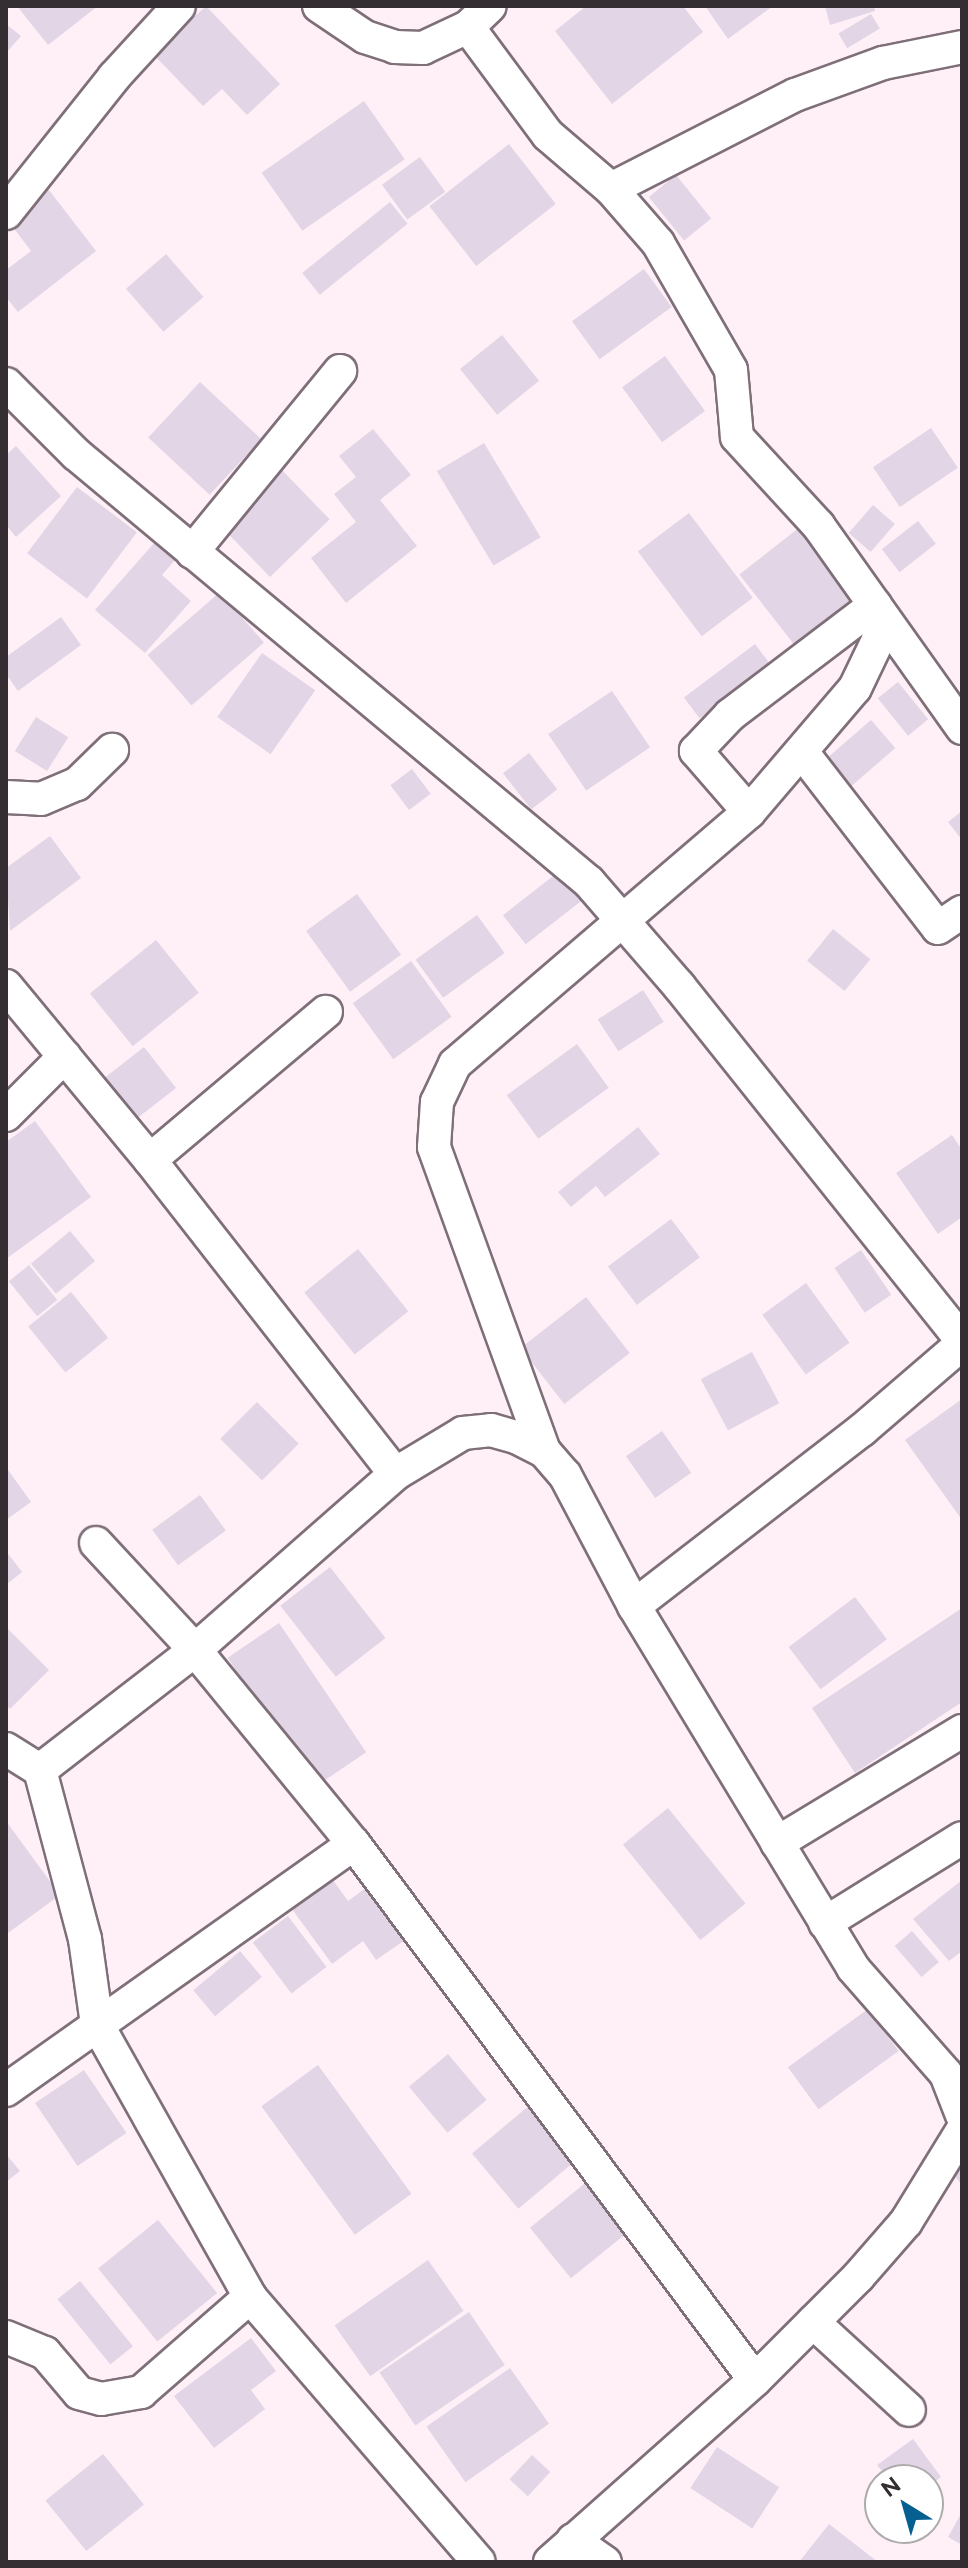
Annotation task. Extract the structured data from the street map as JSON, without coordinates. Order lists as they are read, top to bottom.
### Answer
{
  "north": "top left"
}
